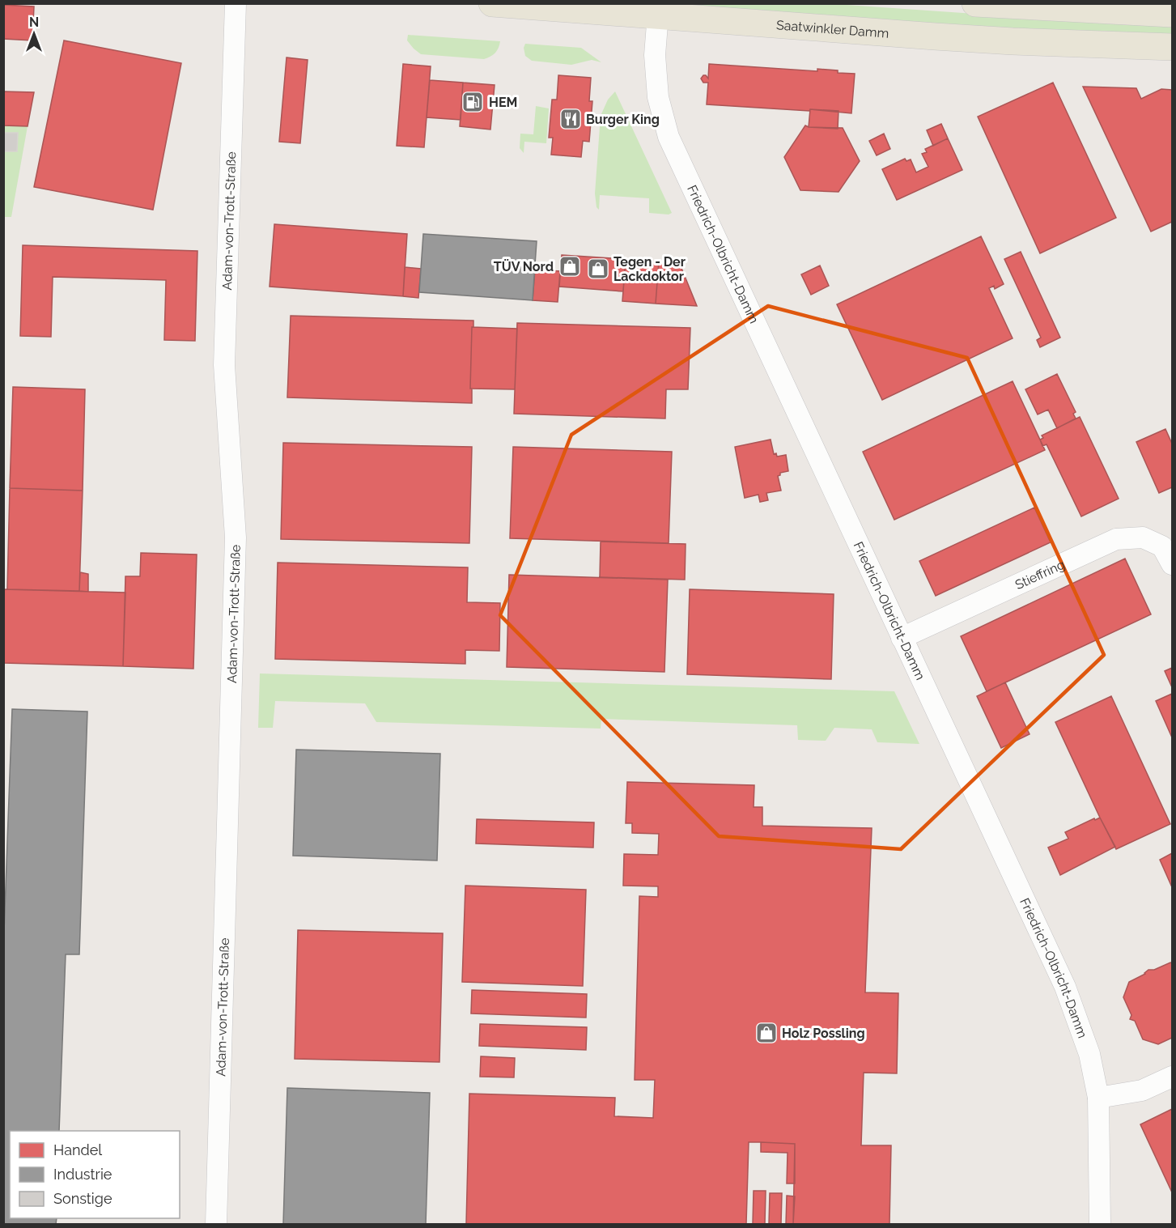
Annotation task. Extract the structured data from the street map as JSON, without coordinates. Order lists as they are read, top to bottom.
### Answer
{
  "streets": {
    "main road": ["Saatwinkler Damm"],
    "street": ["Adam-von-Trott-Straße", "Friedrich-Olbricht-Damm", "Stieffring"]
  },
  "crossings": [
    ["Saatwinkler Damm", "Friedrich-Olbricht-Damm"],
    ["Friedrich-Olbricht-Damm", "Stieffring"]
  ],
  "places": {
    "fuel station": ["HEM"],
    "restaurant": ["Burger King"],
    "shop": ["TÜV Nord", "Tegen - Der Lackdoktor", "Holz Possling"]
  },
  "legend": ["Handel", "Industrie", "Sonstige"],
  "north": "top"
}
